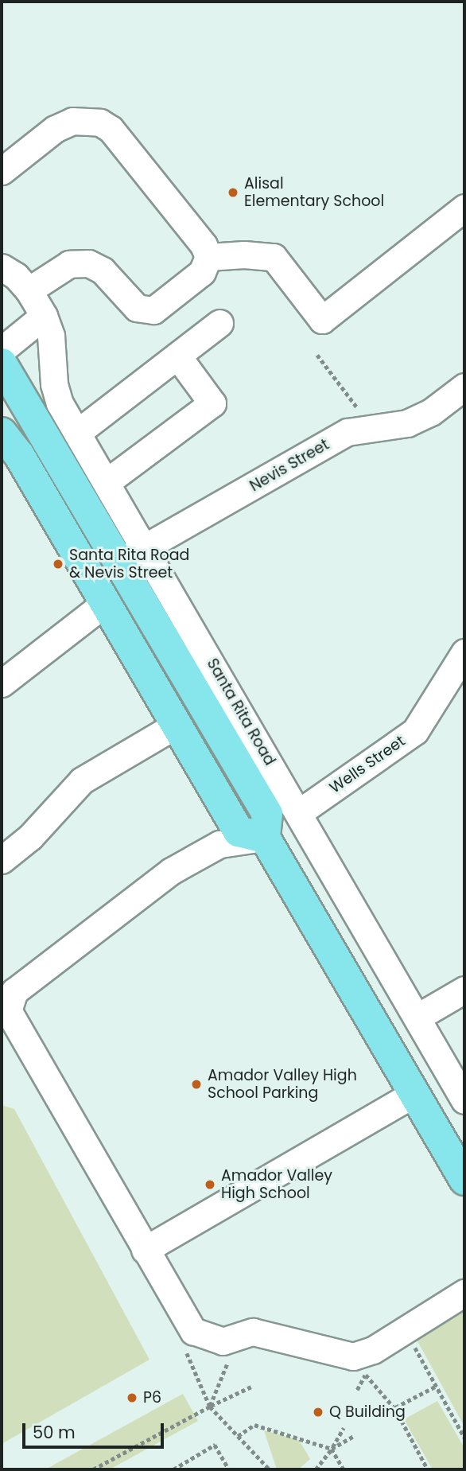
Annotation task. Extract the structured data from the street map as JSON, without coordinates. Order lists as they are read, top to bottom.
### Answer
{
  "streets": {
    "main road": ["Santa Rita Road"],
    "street": ["Nevis Street", "Wells Street"]
  },
  "crossings": [
    ["Nevis Street", "Santa Rita Road"],
    ["Santa Rita Road", "Wells Street"]
  ],
  "places": [
    "Alisal Elementary School",
    "Santa Rita Road & Nevis Street",
    "Amador Valley High School Parking",
    "Amador Valley High School",
    "P6",
    "Q Building"
  ],
  "scale_bar": "50 m"
}
